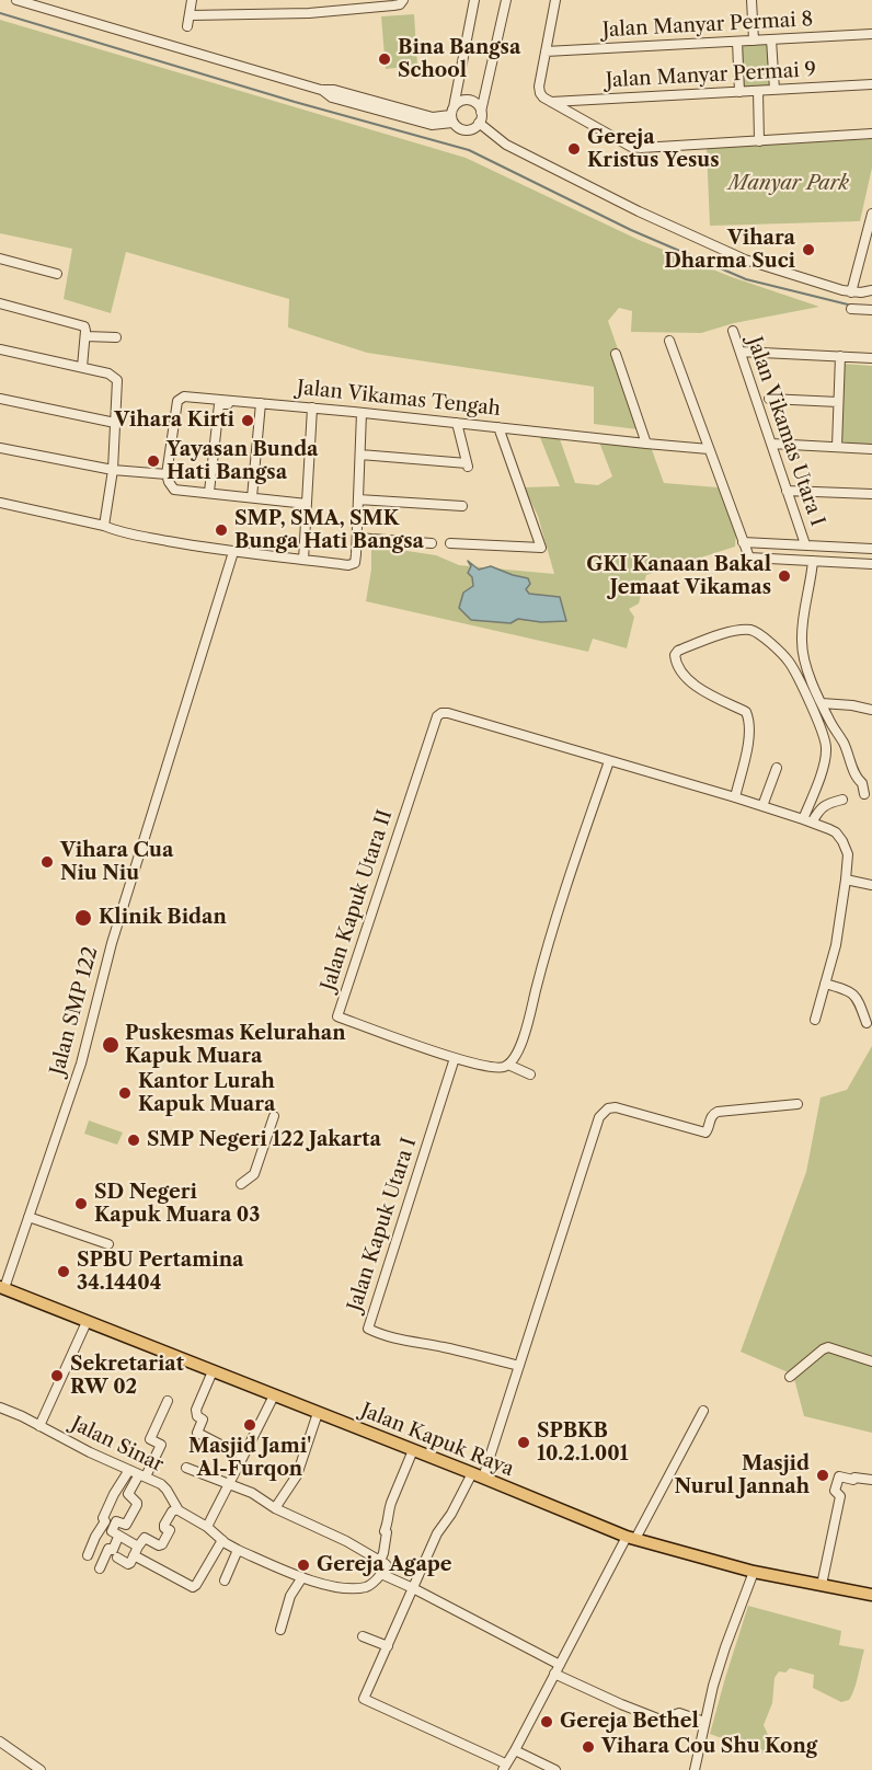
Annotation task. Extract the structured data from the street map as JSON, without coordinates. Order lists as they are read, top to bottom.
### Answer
{
  "streets": {
    "main road": ["Jalan Kapuk Raya"],
    "street": [
      "Jalan Manyar Permai 8",
      "Jalan Manyar Permai 9",
      "Jalan Vikamas Tengah",
      "Jalan Vikamas Utara I",
      "Jalan Kapuk Utara II",
      "Jalan SMP 122",
      "Jalan Kapuk Utara I",
      "Jalan Sinar"
    ]
  },
  "crossings": [
    ["Jalan Kapuk Utara II", "Jalan Kapuk Utara I"],
    ["Jalan SMP 122", "Jalan Kapuk Raya"],
    ["Jalan Kapuk Raya", "Jalan Sinar"]
  ],
  "parks": ["Manyar Park"],
  "places": [
    "Bina Bangsa School",
    "Gereja Kristus Yesus",
    "Vihara Dharma Suci",
    "Vihara Kirti",
    "Yayasan Bunda Hati Bangsa",
    "SMP, SMA, SMK Bunga Hati Bangsa",
    "GKI Kanaan Bakal Jemaat Vikamas",
    "Vihara Cua Niu Niu",
    "Klinik Bidan",
    "Puskesmas Kelurahan Kapuk Muara",
    "Kantor Lurah Kapuk Muara",
    "SMP Negeri 122 Jakarta",
    "SD Negeri Kapuk Muara 03",
    "SPBU Pertamina 34.14404",
    "Sekretariat RW 02",
    "Masjid Jami' Al-Furqon",
    "SPBKB 10.2.1.001",
    "Masjid Nurul Jannah",
    "Gereja Agape",
    "Gereja Bethel",
    "Vihara Cou Shu Kong"
  ]
}
